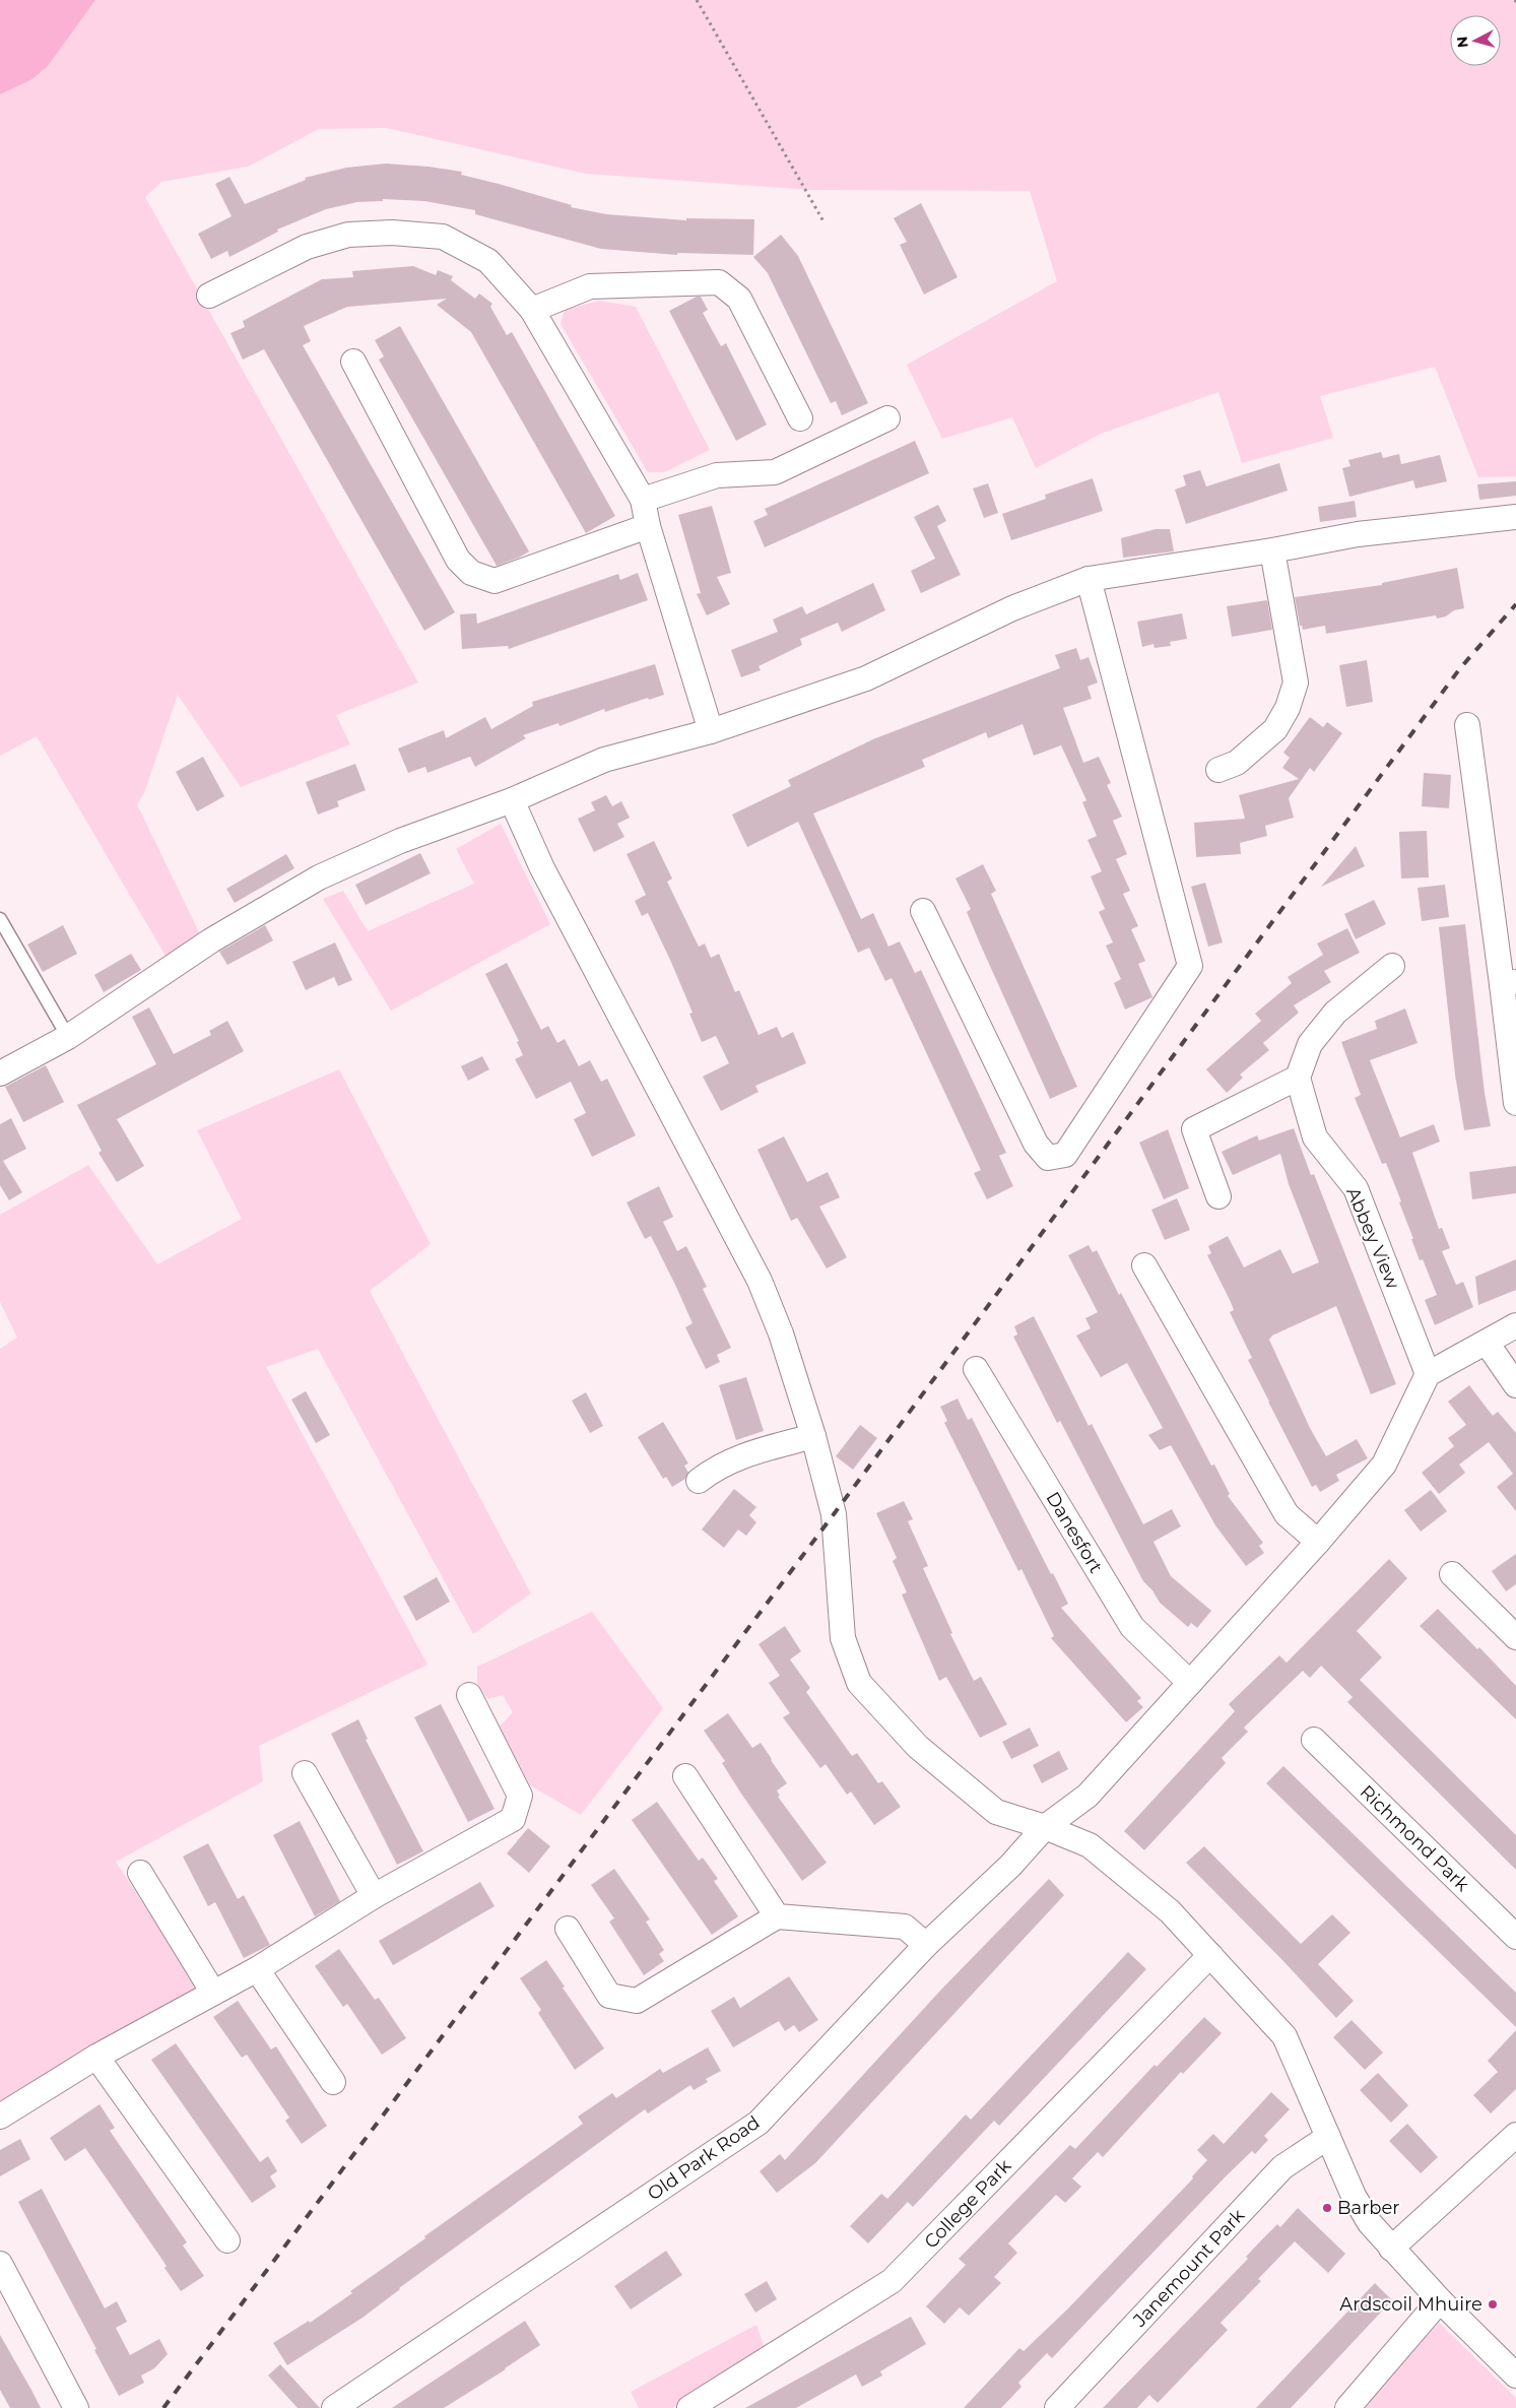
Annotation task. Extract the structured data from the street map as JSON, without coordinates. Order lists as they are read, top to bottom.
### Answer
{
  "streets": {
    "street": [
      "Abbey View",
      "Danesfort",
      "Richmond Park",
      "Old Park Road",
      "College Park",
      "Janemount Park"
    ]
  },
  "places": ["Barber", "Ardscoil Mhuire"],
  "north": "left"
}
